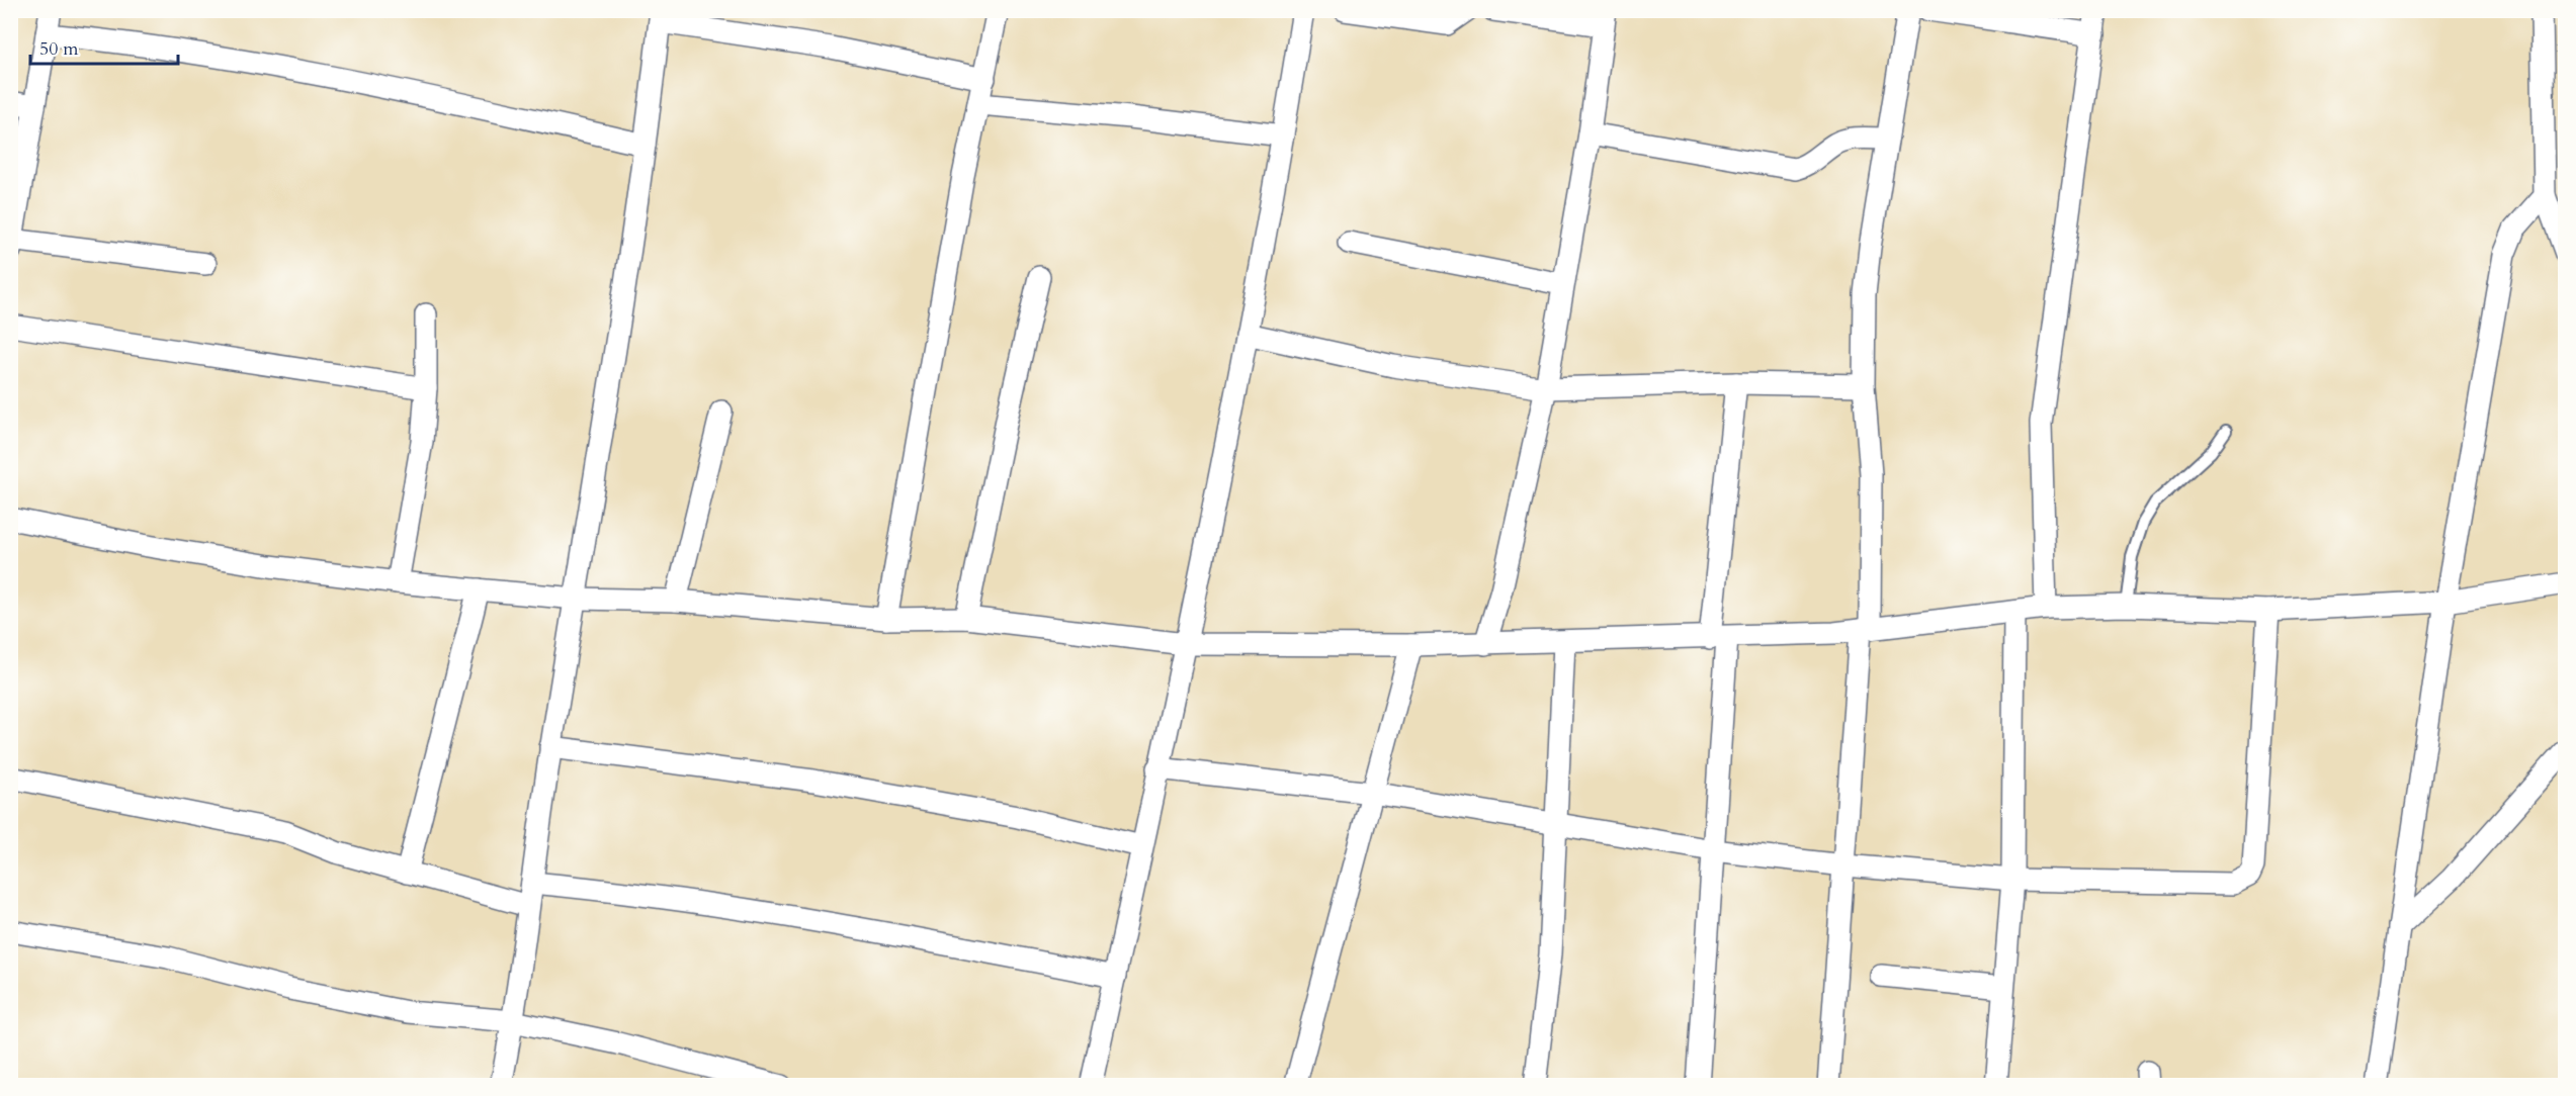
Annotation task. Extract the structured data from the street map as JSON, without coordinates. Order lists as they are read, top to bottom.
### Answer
{
  "scale_bar": "50 m"
}
